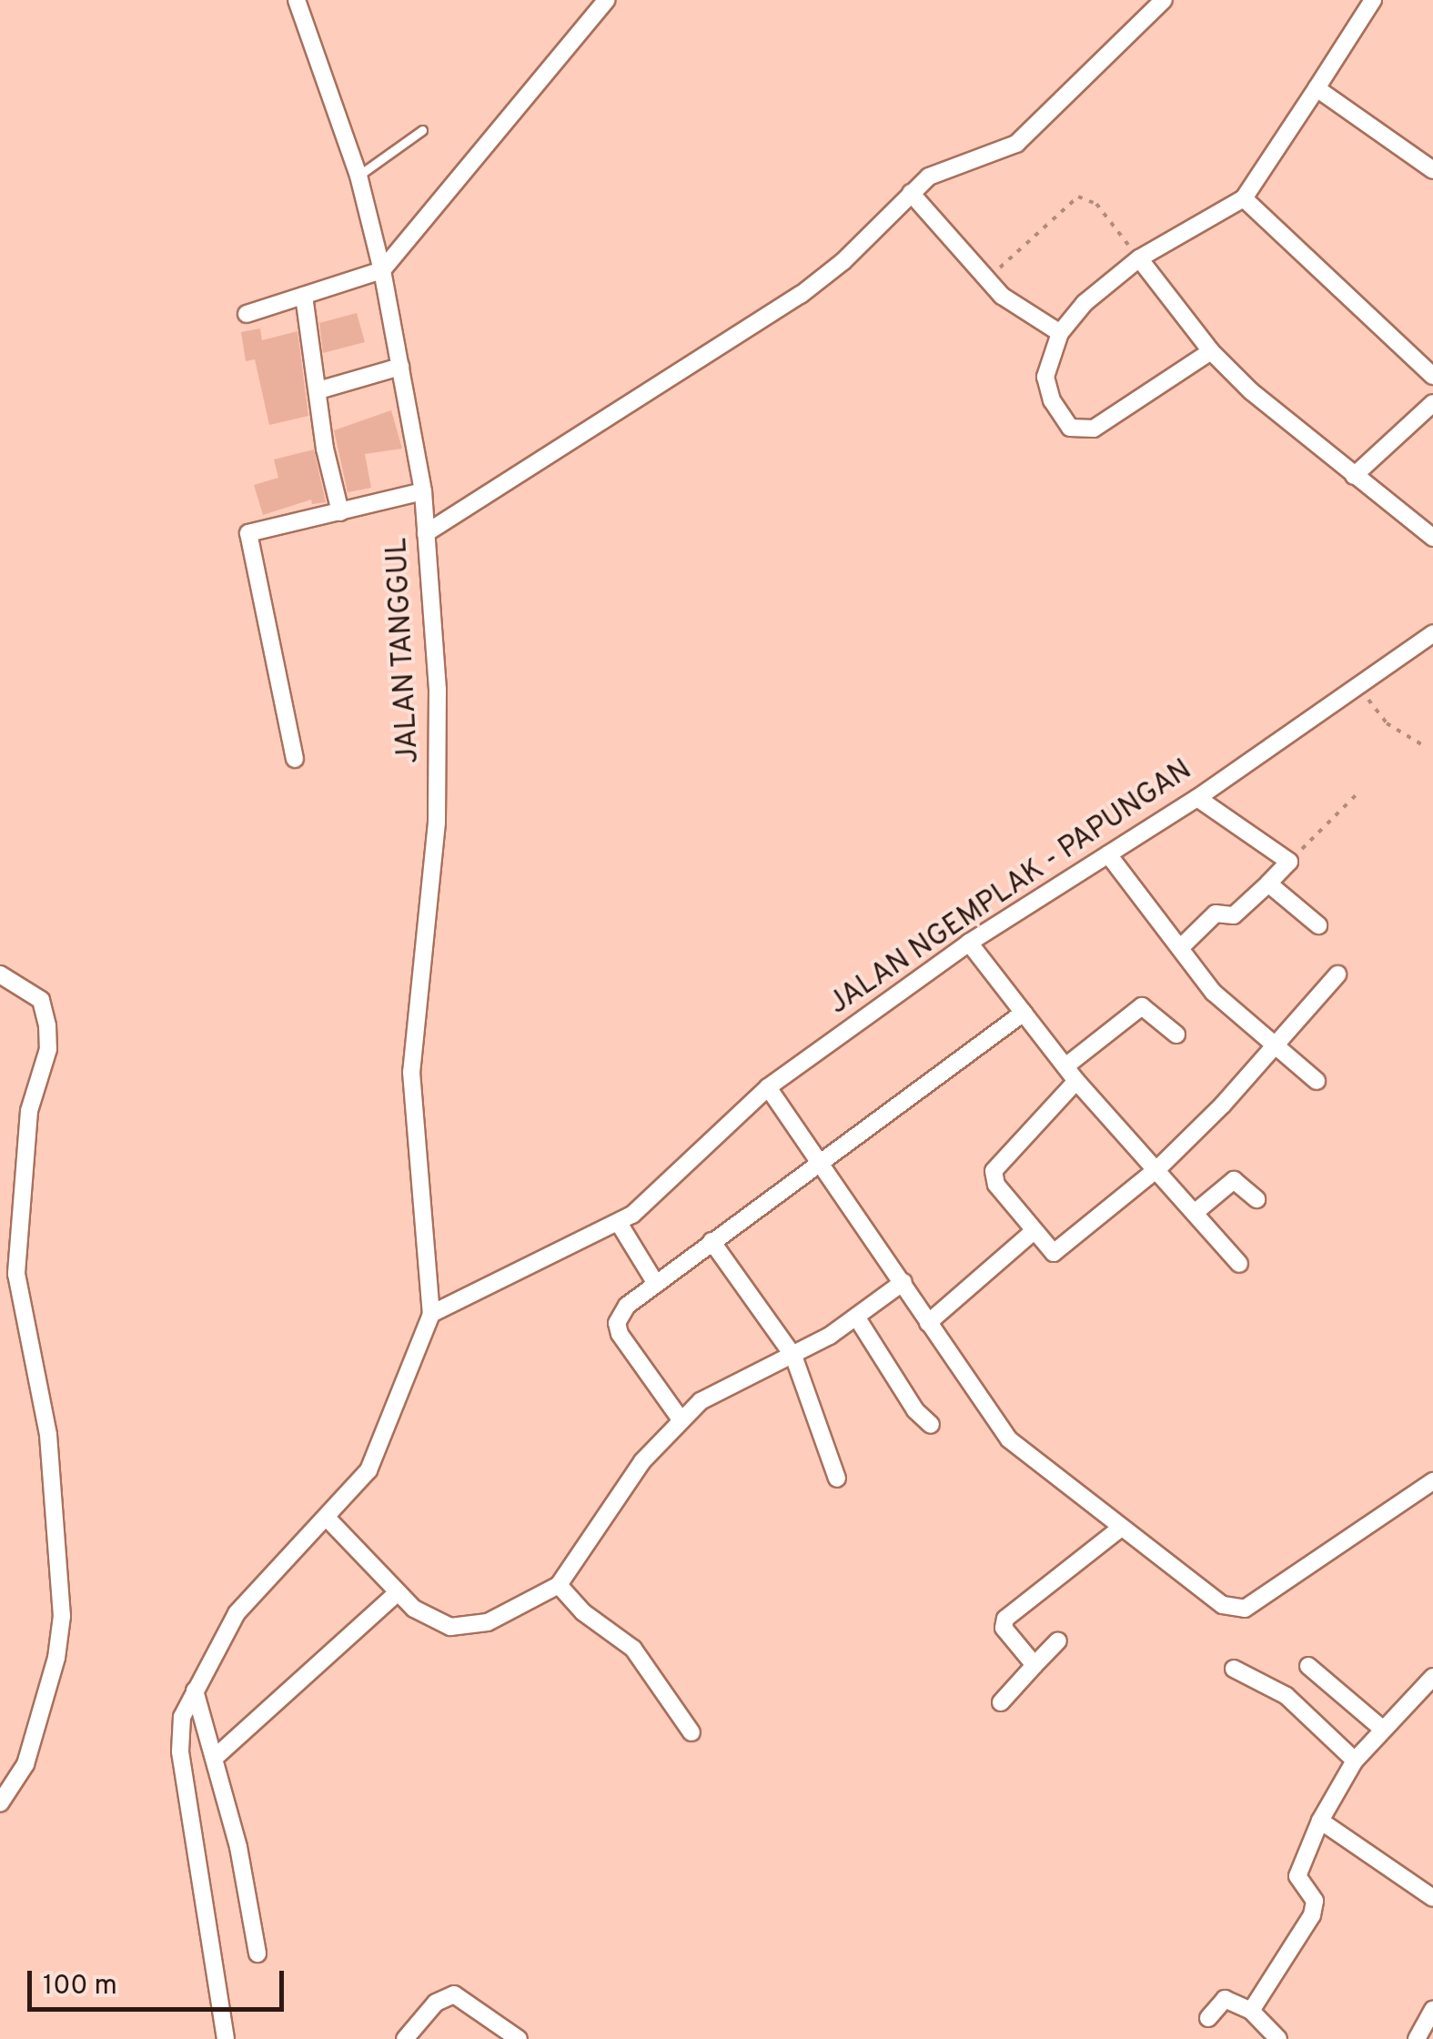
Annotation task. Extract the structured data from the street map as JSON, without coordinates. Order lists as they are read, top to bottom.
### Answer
{
  "streets": {
    "street": ["JALAN TANGGUL", "JALAN NGEMPLAK - PAPUNGAN"]
  },
  "crossings": [
    ["JALAN TANGGUL", "JALAN NGEMPLAK - PAPUNGAN"]
  ],
  "scale_bar": "100 m"
}
